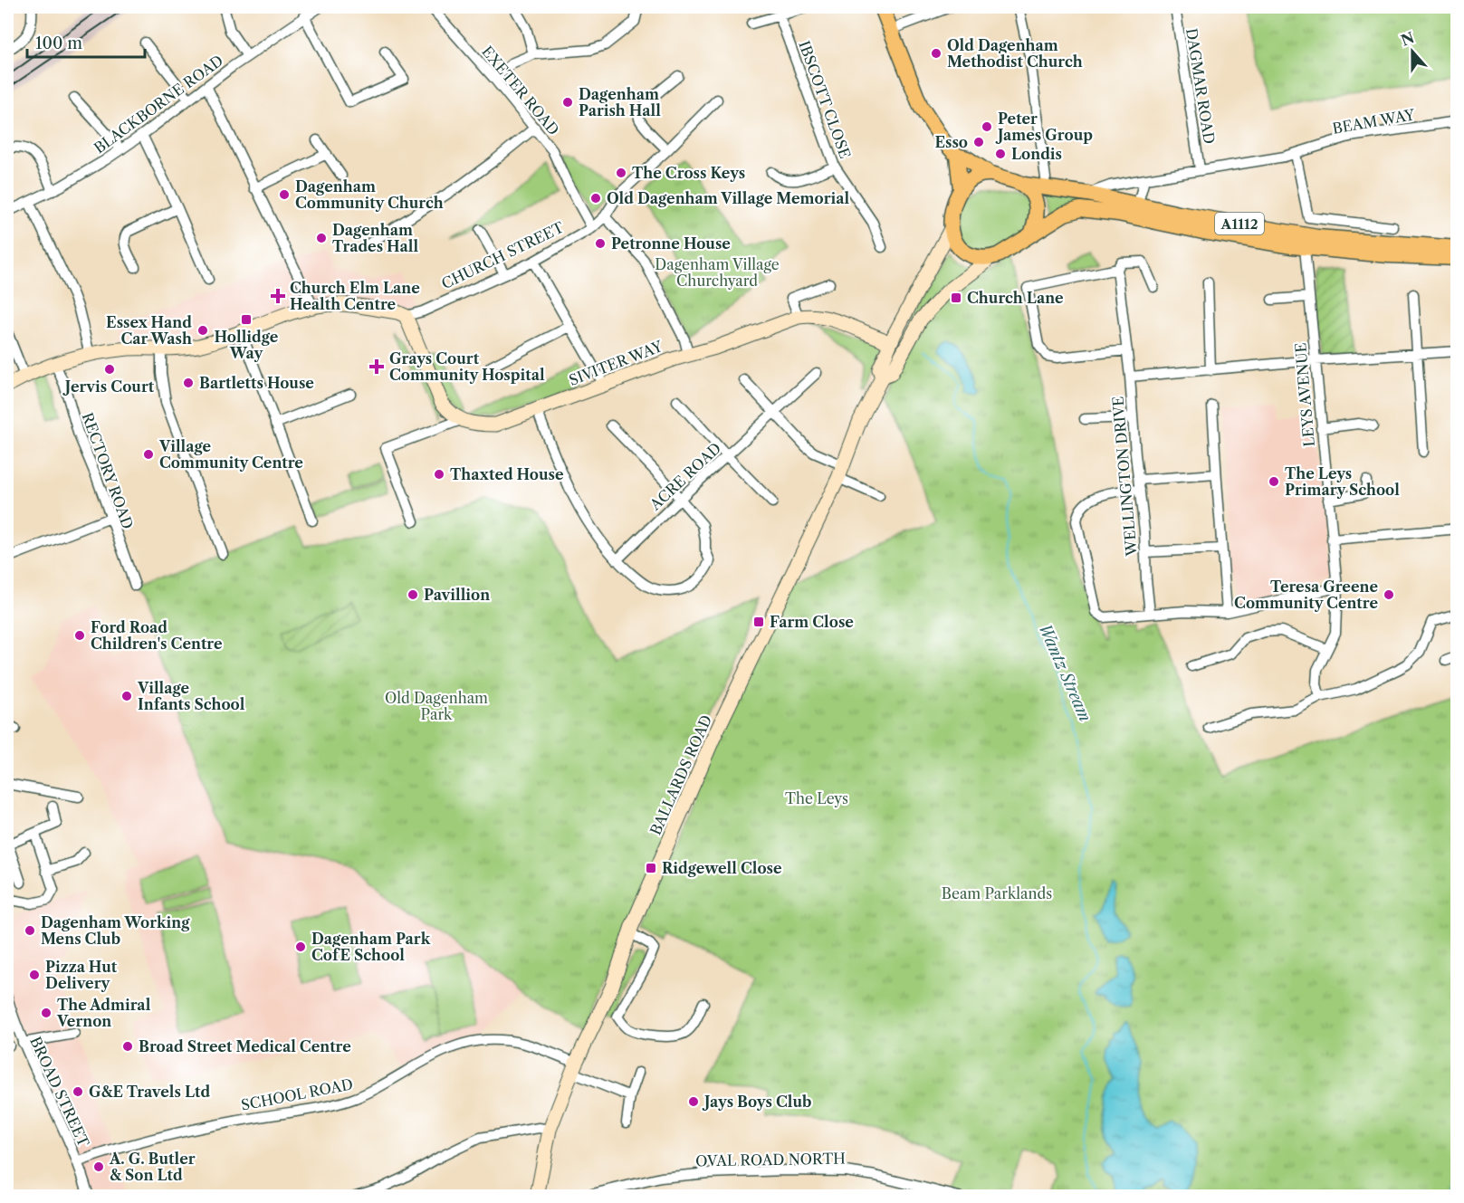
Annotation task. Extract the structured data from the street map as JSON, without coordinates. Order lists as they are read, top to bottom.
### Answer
{
  "streets": {
    "main road": ["A1112", "SIVITER WAY", "BALLARDS ROAD"],
    "street": [
      "DAGMAR ROAD",
      "EXETER ROAD",
      "IBSCOTT CLOSE",
      "BLACKBORNE ROAD",
      "BEAM WAY",
      "CHURCH STREET",
      "LEYS AVENUE",
      "RECTORY ROAD",
      "ACRE ROAD",
      "WELLINGTON DRIVE",
      "BROAD STREET",
      "SCHOOL ROAD",
      "OVAL ROAD NORTH"
    ]
  },
  "crossings": [
    ["DAGMAR ROAD", "BEAM WAY"],
    ["EXETER ROAD", "CHURCH STREET"],
    ["BEAM WAY", "A1112"],
    ["A1112", "LEYS AVENUE"],
    ["A1112", "BALLARDS ROAD"],
    ["LEYS AVENUE", "WELLINGTON DRIVE"],
    ["BALLARDS ROAD", "SCHOOL ROAD"],
    ["BROAD STREET", "SCHOOL ROAD"]
  ],
  "water": ["Wantz Stream"],
  "parks": [
    "Dagenham Village Churchyard",
    "Old Dagenham Park",
    "The Leys",
    "Beam Parklands"
  ],
  "places": {
    "other": [
      "Old Dagenham Methodist Church",
      "Dagenham Parish Hall",
      "Peter James Group",
      "Esso",
      "Londis",
      "The Cross Keys",
      "Dagenham Community Church",
      "Old Dagenham Village Memorial",
      "Dagenham Trades Hall",
      "Petronne House",
      "Essex Hand Car Wash",
      "Jervis Court",
      "Bartletts House",
      "Village Community Centre",
      "Thaxted House",
      "The Leys Primary School",
      "Pavillion",
      "Teresa Greene Community Centre",
      "Ford Road Children's Centre",
      "Village Infants School",
      "Dagenham Working Mens Club",
      "Dagenham Park CofE School",
      "Pizza Hut Delivery",
      "The Admiral Vernon",
      "Broad Street Medical Centre",
      "G&E Travels Ltd",
      "Jays Boys Club",
      "A. G. Butler & Son Ltd"
    ],
    "health": ["Church Elm Lane Health Centre", "Grays Court Community Hospital"],
    "transit": [
      "Church Lane",
      "Hollidge Way",
      "Farm Close",
      "Ridgewell Close"
    ]
  },
  "scale_bar": "100 m",
  "north": "top"
}
